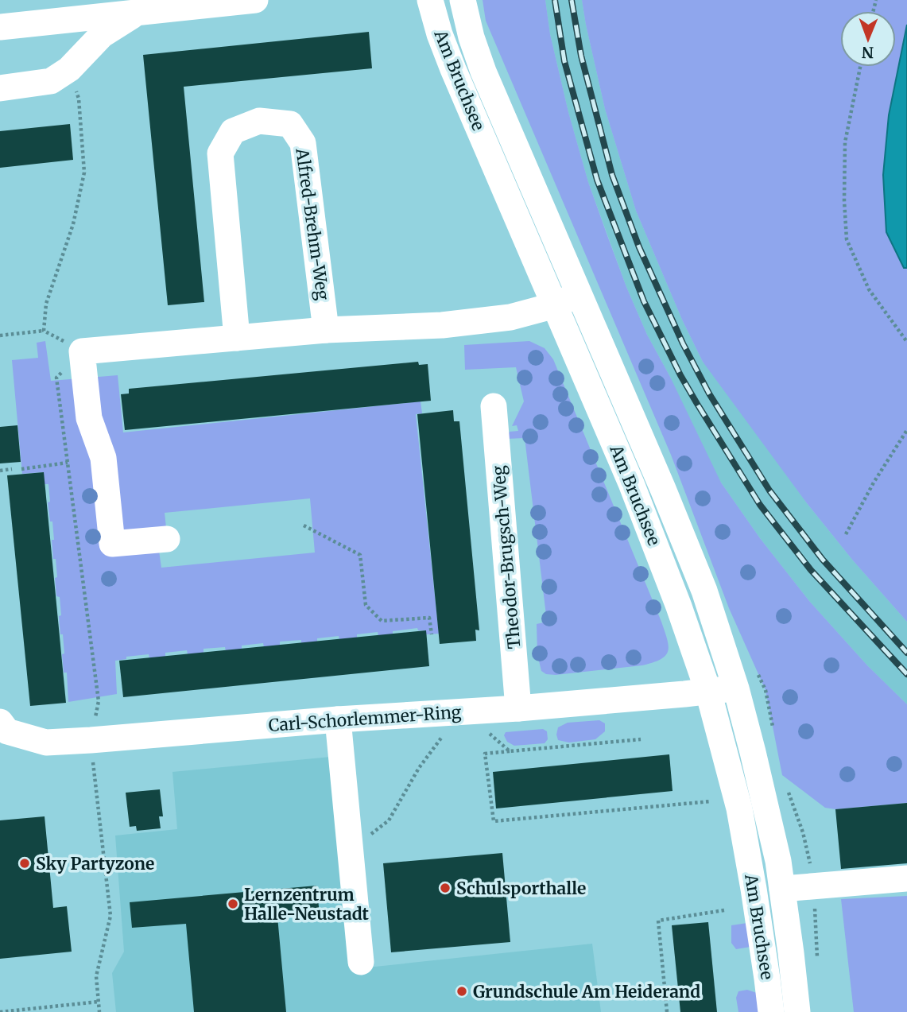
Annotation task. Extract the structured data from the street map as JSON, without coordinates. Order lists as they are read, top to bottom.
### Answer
{
  "streets": {
    "street": [
      "Am Bruchsee",
      "Alfred-Brehm-Weg",
      "Theodor-Brugsch-Weg",
      "Carl-Schorlemmer-Ring"
    ]
  },
  "crossings": [
    ["Am Bruchsee", "Carl-Schorlemmer-Ring"],
    ["Theodor-Brugsch-Weg", "Carl-Schorlemmer-Ring"]
  ],
  "places": [
    "Sky Partyzone",
    "Schulsporthalle",
    "Lernzentrum Halle-Neustadt",
    "Grundschule Am Heiderand"
  ],
  "north": "bottom"
}
